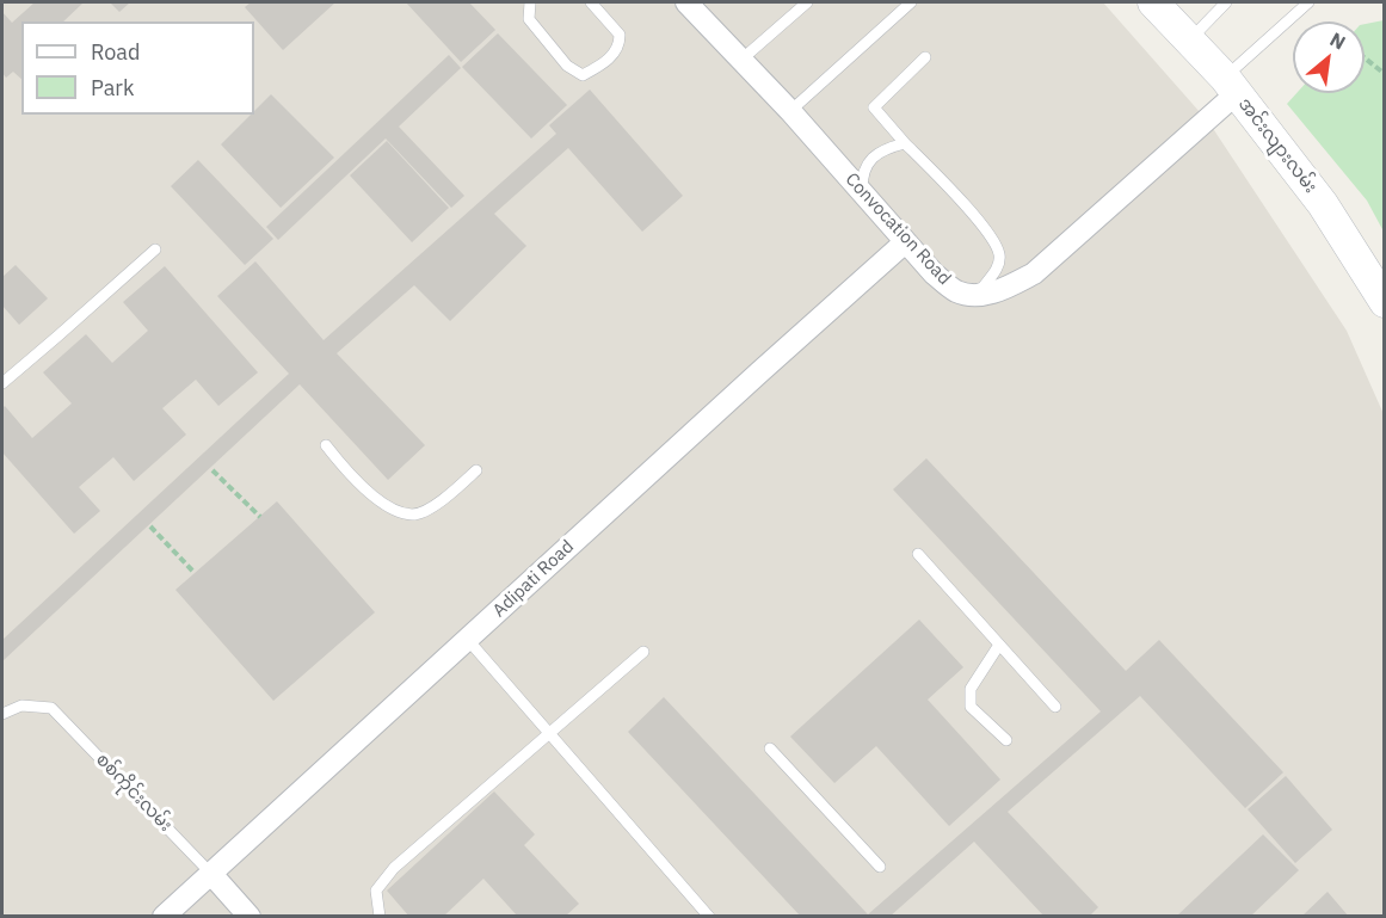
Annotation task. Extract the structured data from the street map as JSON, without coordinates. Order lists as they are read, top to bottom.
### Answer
{
  "streets": {
    "main road": ["အင်းလျားလမ်း"],
    "street": ["Convocation Road", "Adipati Road", "စစ်ကိုင်းလမ်း"]
  },
  "crossings": [
    ["အင်းလျားလမ်း", "Convocation Road"],
    ["Convocation Road", "Adipati Road"],
    ["Adipati Road", "စစ်ကိုင်းလမ်း"]
  ],
  "legend": ["Road", "Park"],
  "north": "top right"
}
